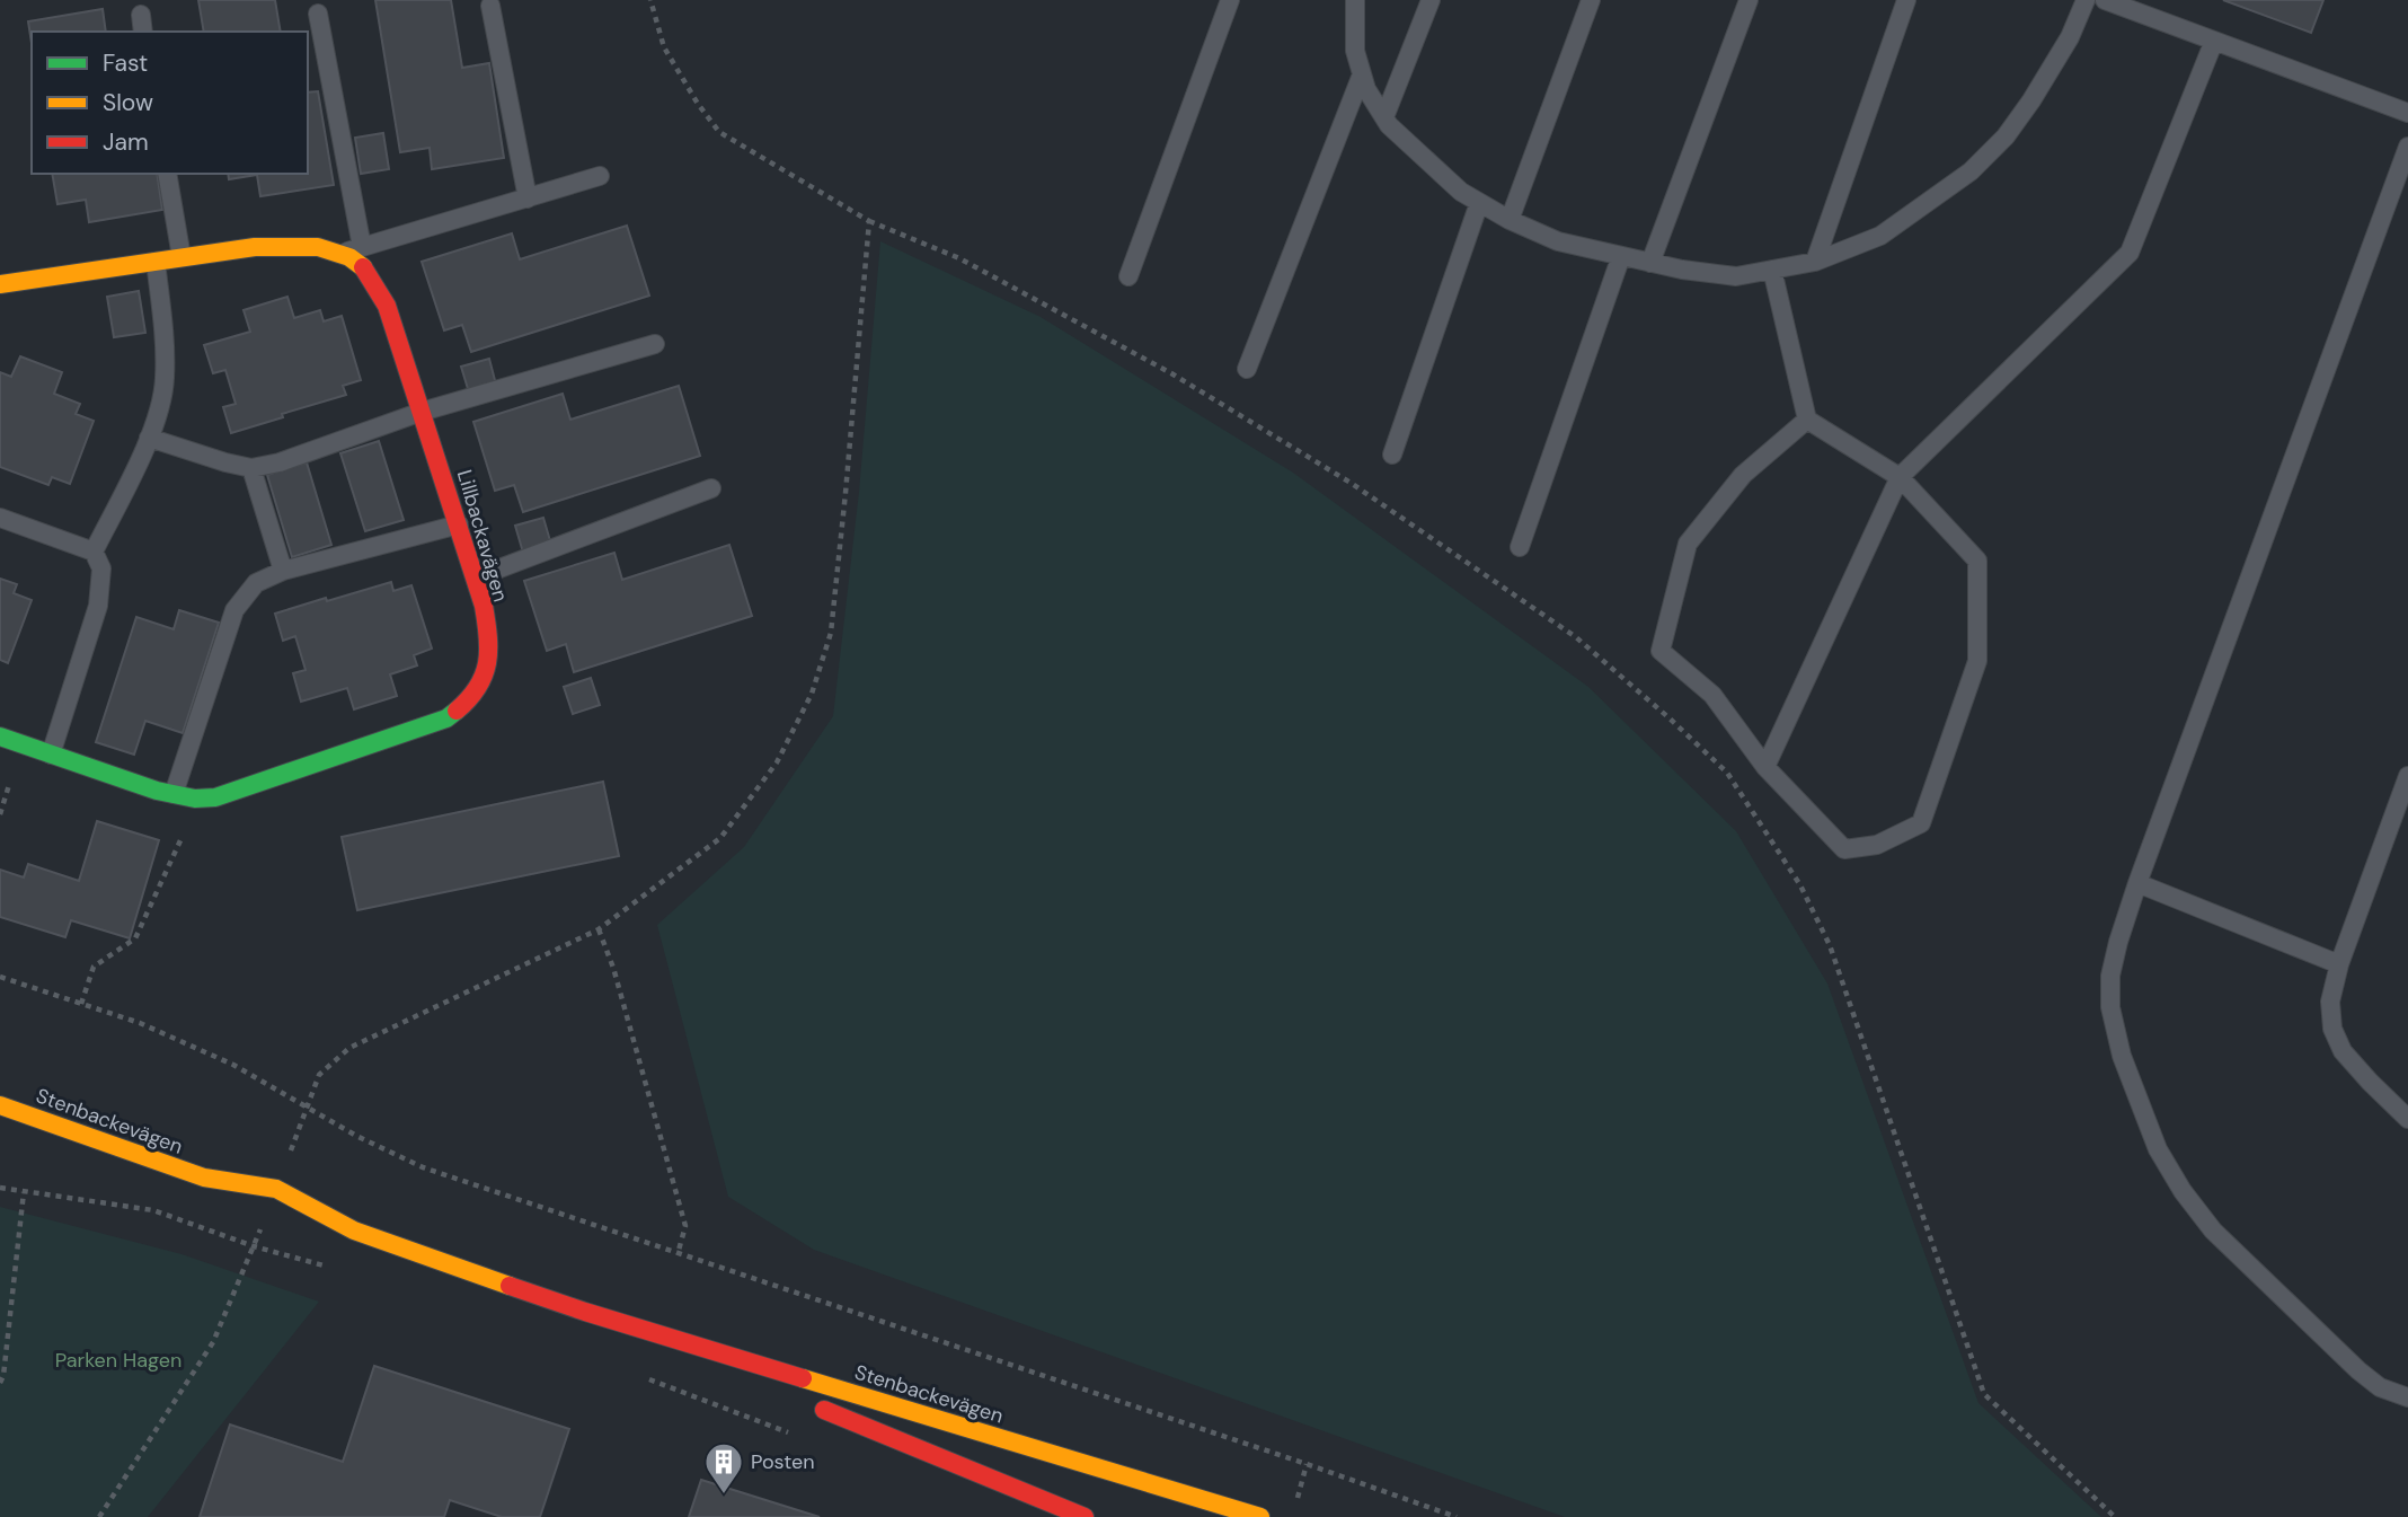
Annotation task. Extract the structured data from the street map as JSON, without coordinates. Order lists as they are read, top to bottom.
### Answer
{
  "streets": {
    "street": ["Lillbackavägen", "Stenbackevägen"]
  },
  "parks": ["Parken Hagen"],
  "places": {
    "building": ["Posten"]
  },
  "legend": ["Fast", "Slow", "Jam"]
}
